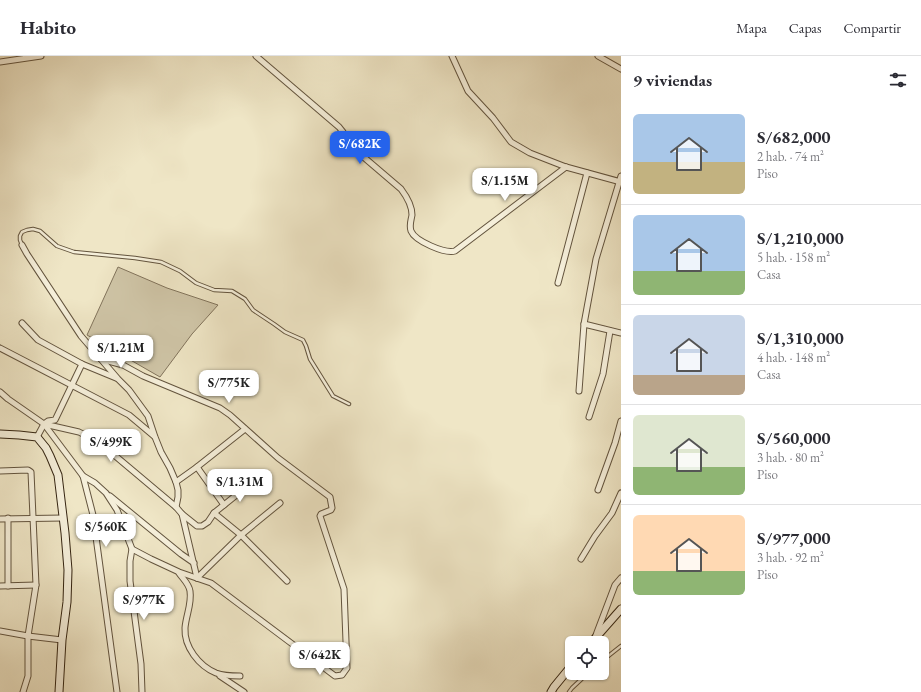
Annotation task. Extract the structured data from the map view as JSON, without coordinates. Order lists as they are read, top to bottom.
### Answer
{
  "page": {
    "header": "Habito",
    "nav": ["Mapa", "Capas", "Compartir"],
    "heading": "9 viviendas",
    "list": [
      {
        "name": "S/682,000",
        "note": "2 hab. · 74 m² · Piso"
      },
      {
        "name": "S/1,210,000",
        "note": "5 hab. · 158 m² · Casa"
      },
      {
        "name": "S/1,310,000",
        "note": "4 hab. · 148 m² · Casa"
      },
      {
        "name": "S/560,000",
        "note": "3 hab. · 80 m² · Piso"
      },
      {
        "name": "S/977,000",
        "note": "3 hab. · 92 m² · Piso"
      }
    ],
    "price": [
      "S/682K",
      "S/1.15M",
      "S/1.21M",
      "S/775K",
      "S/499K",
      "S/1.31M",
      "S/560K",
      "S/977K",
      "S/642K"
    ]
  }
}
